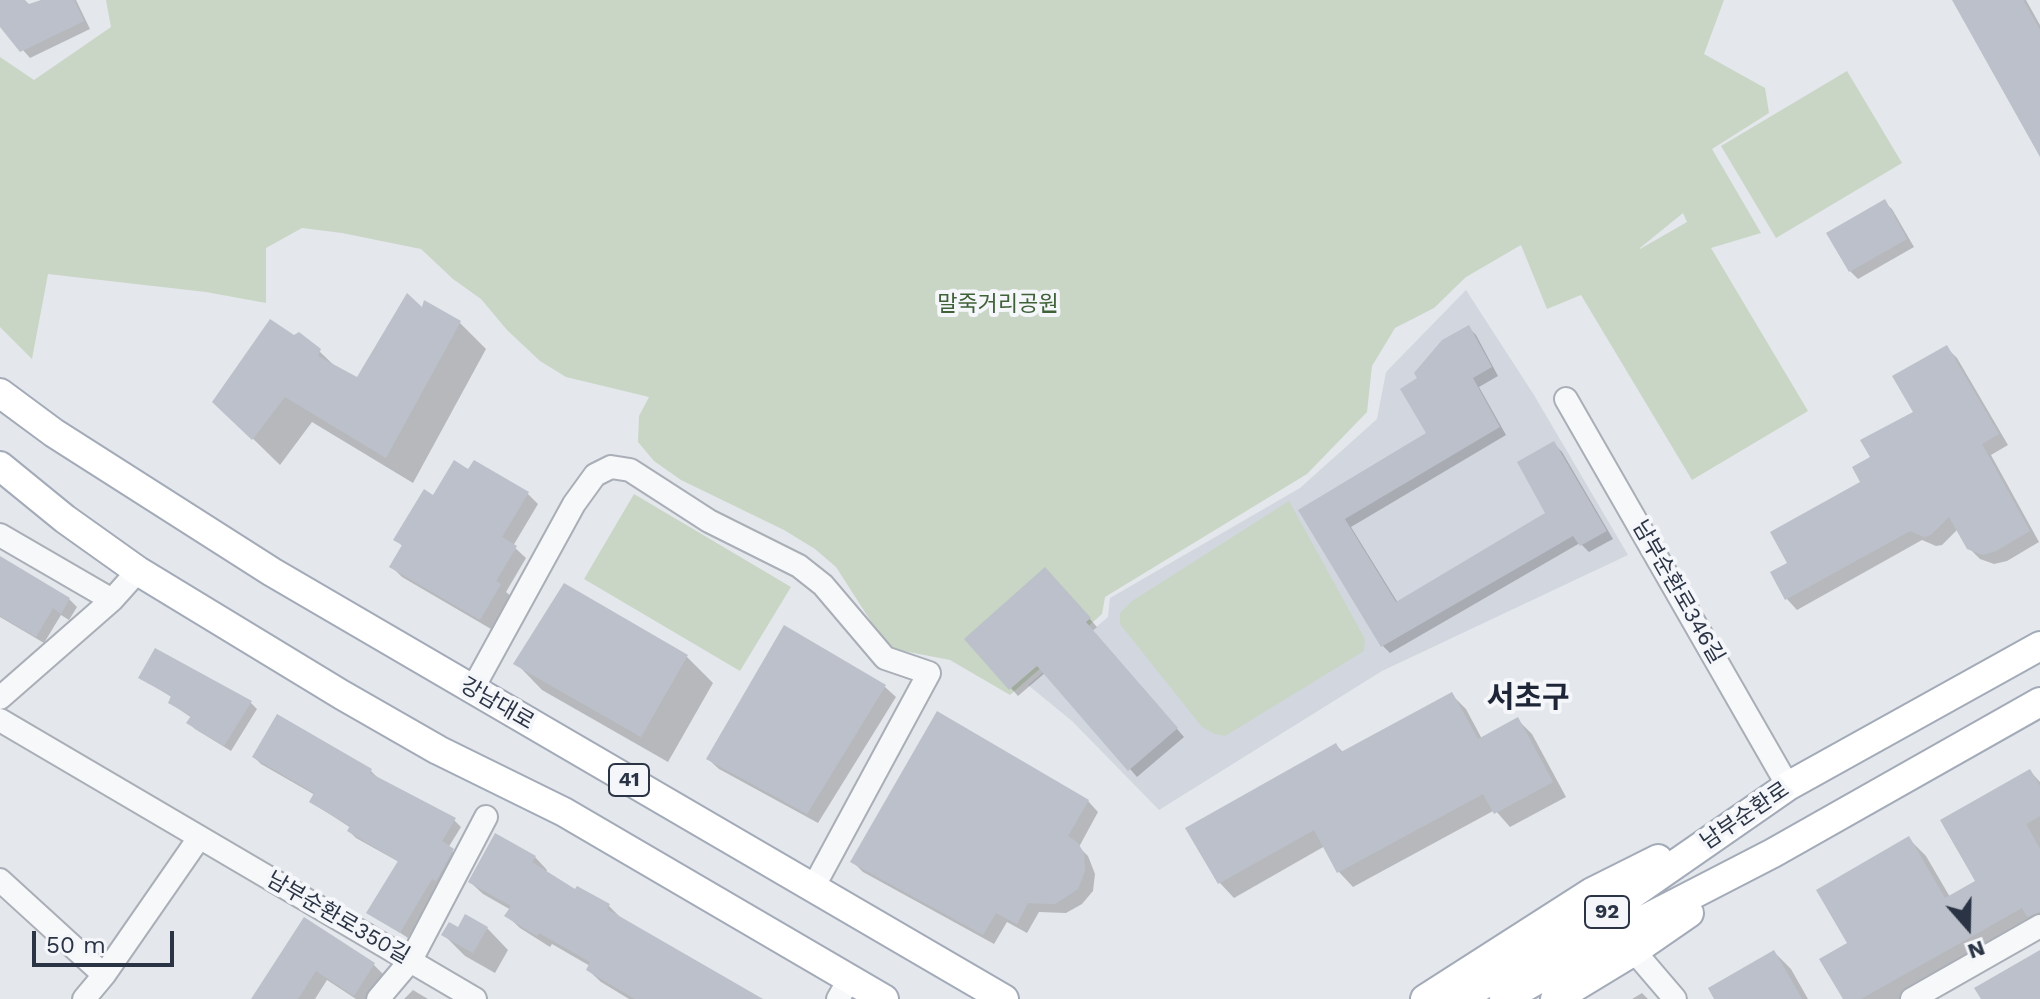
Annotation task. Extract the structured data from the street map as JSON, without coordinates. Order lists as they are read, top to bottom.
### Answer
{
  "streets": {
    "main road": [
      "강남대로",
      "41",
      "남부순환로",
      "92"
    ],
    "street": ["남부순환로346길", "남부순환로350길"]
  },
  "crossings": [
    ["남부순환로346길", "남부순환로"]
  ],
  "districts": ["서초구"],
  "parks": ["말죽거리공원"],
  "scale_bar": "50 m",
  "north": "bottom"
}
